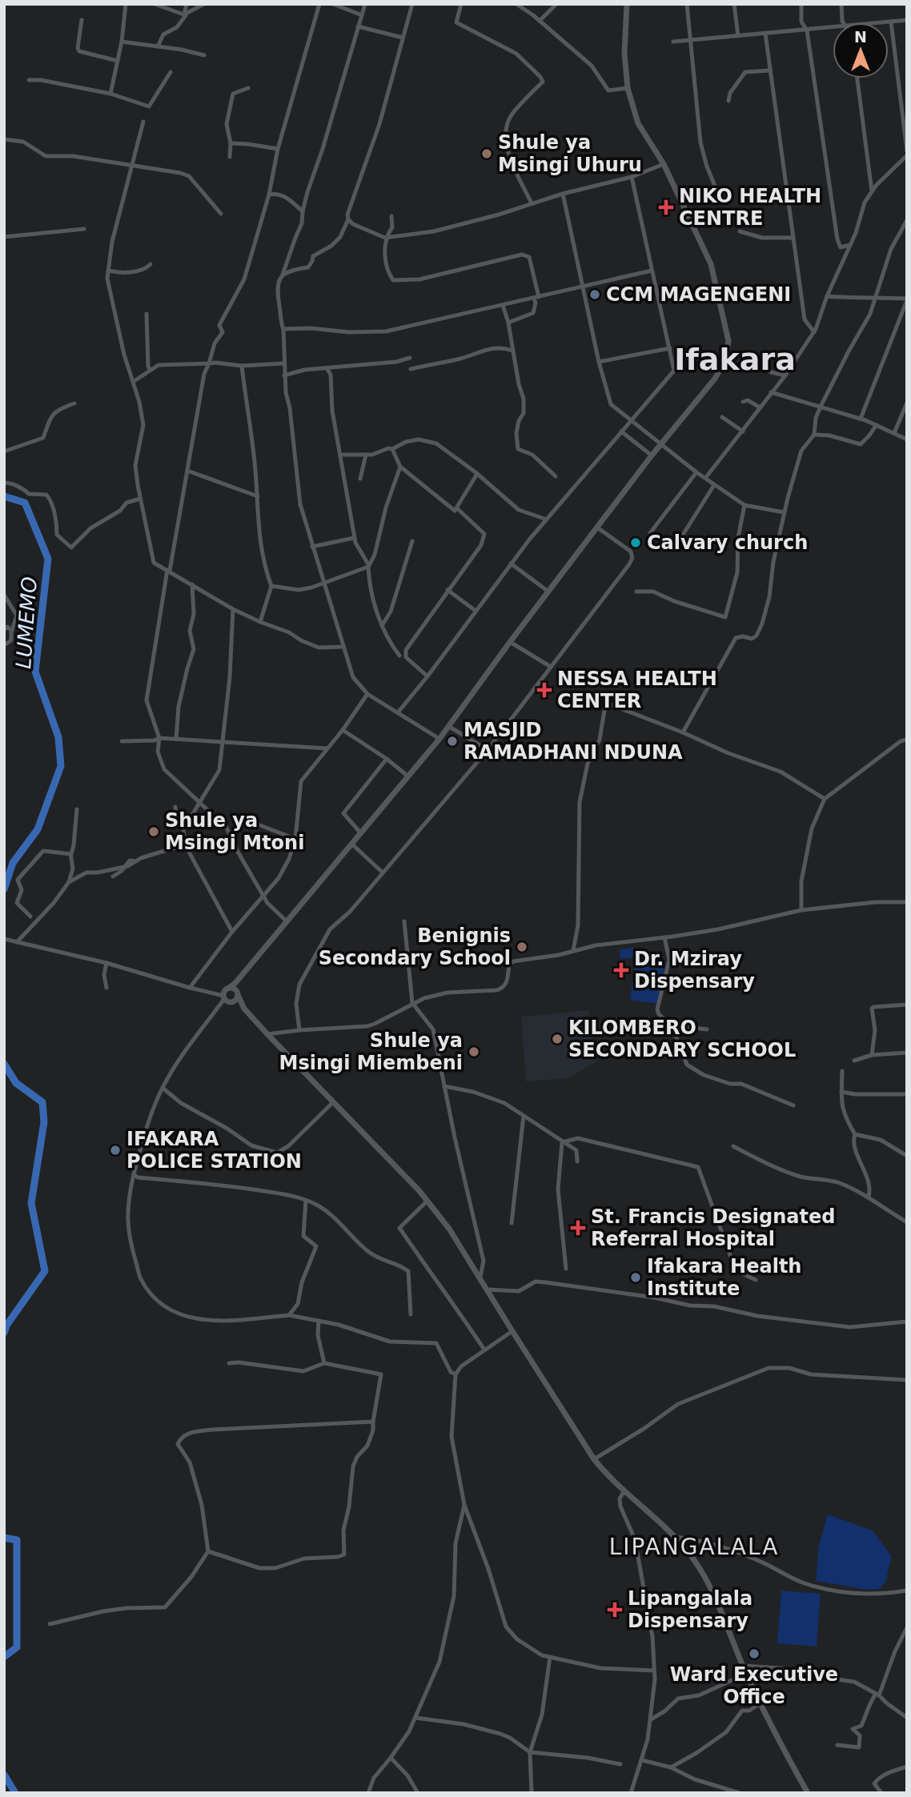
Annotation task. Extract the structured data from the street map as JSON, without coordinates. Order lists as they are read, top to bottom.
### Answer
{
  "districts": ["Ifakara", "LIPANGALALA"],
  "water": ["LUMEMO"],
  "places": {
    "other": [
      "Shule ya Msingi Uhuru",
      "CCM MAGENGENI",
      "Calvary church",
      "MASJID RAMADHANI NDUNA",
      "Shule ya Msingi Mtoni",
      "Benignis Secondary School",
      "KILOMBERO SECONDARY SCHOOL",
      "Shule ya Msingi Miembeni",
      "IFAKARA POLICE STATION",
      "Ifakara Health Institute",
      "Ward Executive Office"
    ],
    "health": [
      "NIKO HEALTH CENTRE",
      "NESSA HEALTH CENTER",
      "Dr. Mziray Dispensary",
      "St. Francis Designated Referral Hospital",
      "Lipangalala Dispensary"
    ]
  },
  "north": "top"
}
